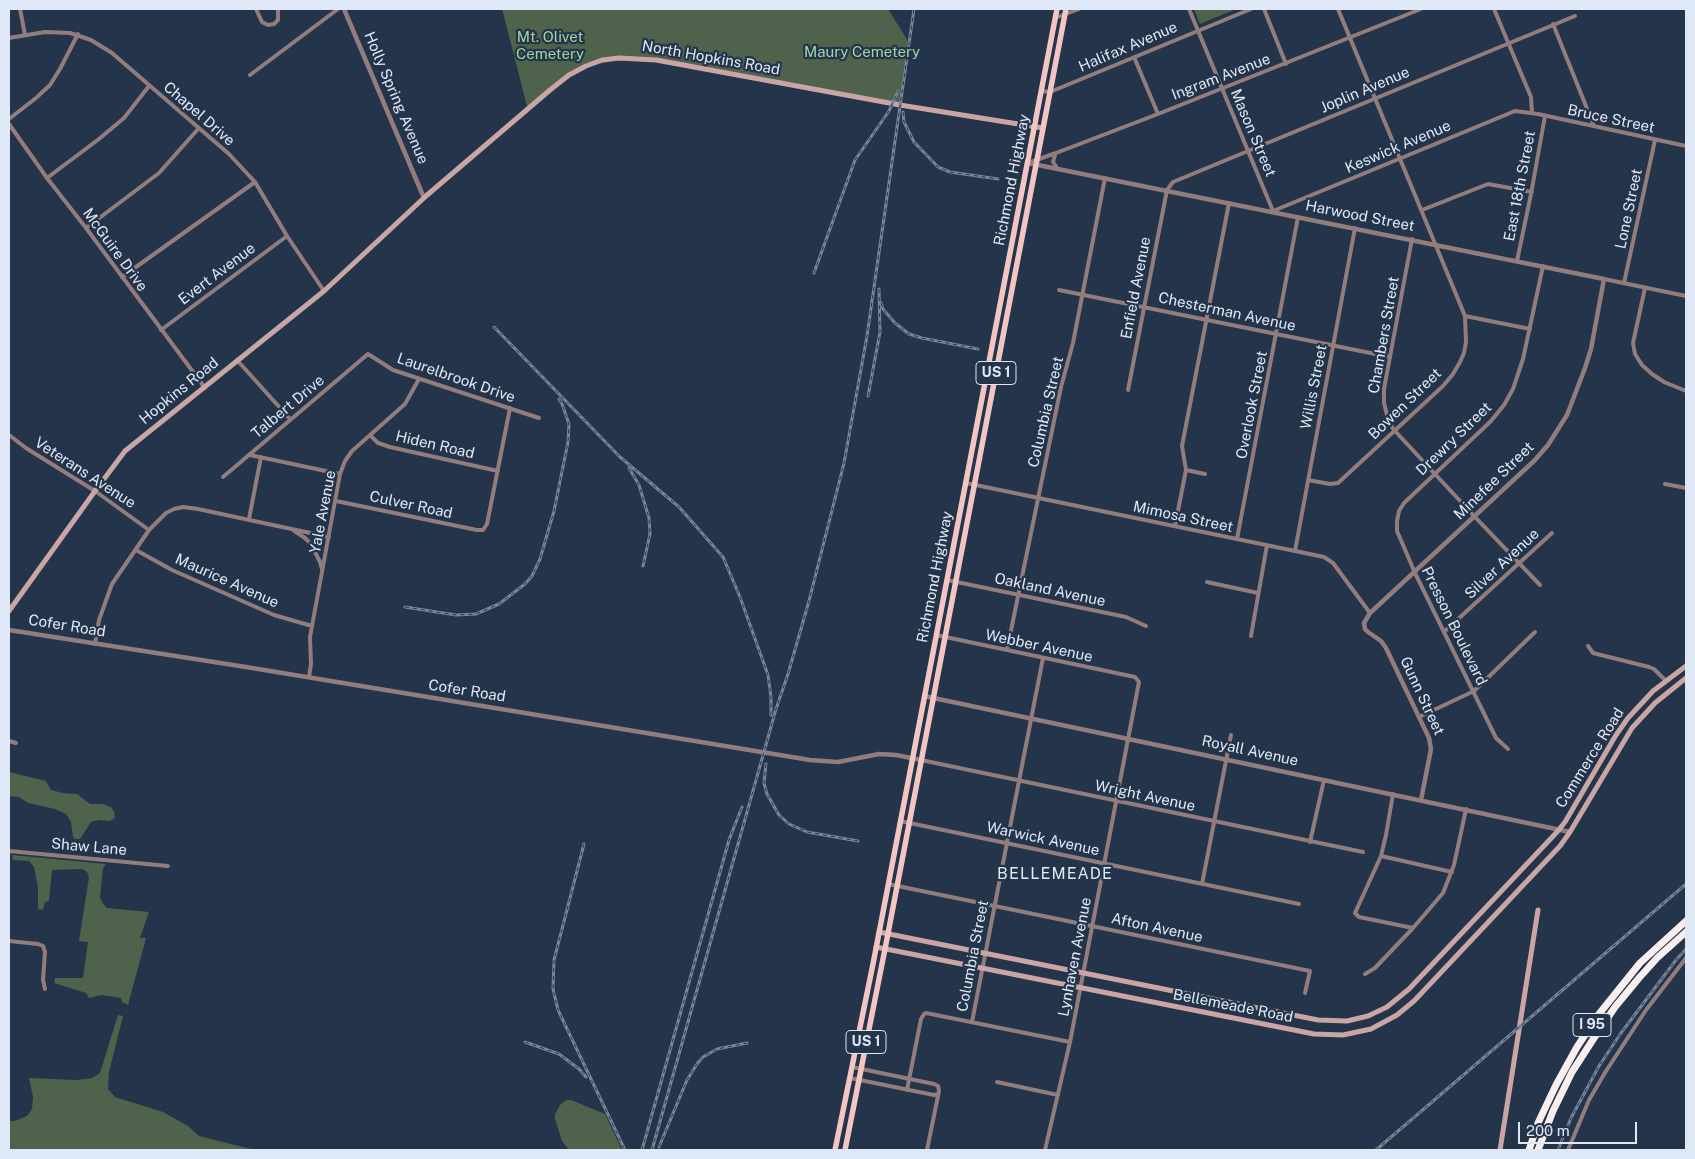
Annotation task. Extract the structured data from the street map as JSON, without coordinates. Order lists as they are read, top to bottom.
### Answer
{
  "streets": {
    "highway": ["I 95"],
    "main road": [
      "North Hopkins Road",
      "Richmond Highway",
      "US 1",
      "Hopkins Road",
      "Commerce Road",
      "Bellemeade Road"
    ],
    "street": [
      "Halifax Avenue",
      "Ingram Avenue",
      "Joplin Avenue",
      "Holly Spring Avenue",
      "Chapel Drive",
      "Bruce Street",
      "Mason Street",
      "Keswick Avenue",
      "East 18th Street",
      "Lone Street",
      "Harwood Street",
      "McGuire Drive",
      "Evert Avenue",
      "Enfield Avenue",
      "Chesterman Avenue",
      "Chambers Street",
      "Laurelbrook Drive",
      "Willis Street",
      "Bowen Street",
      "Overlook Street",
      "Talbert Drive",
      "Columbia Street",
      "Drewry Street",
      "Hiden Road",
      "Veterans Avenue",
      "Minefee Street",
      "Culver Road",
      "Yale Avenue",
      "Mimosa Street",
      "Silver Avenue",
      "Maurice Avenue",
      "Oakland Avenue",
      "Cofer Road",
      "Presson Boulevard",
      "Webber Avenue",
      "Gunn Street",
      "Royall Avenue",
      "Wright Avenue",
      "Warwick Avenue",
      "Shaw Lane",
      "Afton Avenue",
      "Lynhaven Avenue"
    ]
  },
  "crossings": [
    ["Halifax Avenue", "Mason Street"],
    ["Halifax Avenue", "Richmond Highway"],
    ["North Hopkins Road", "Holly Spring Avenue"],
    ["North Hopkins Road", "Richmond Highway"],
    ["North Hopkins Road", "Hopkins Road"],
    ["Ingram Avenue", "Mason Street"],
    ["Ingram Avenue", "Richmond Highway"],
    ["Ingram Avenue", "Harwood Street"],
    ["Ingram Avenue", "Bowen Street"],
    ["Joplin Avenue", "Mason Street"],
    ["Joplin Avenue", "East 18th Street"],
    ["Joplin Avenue", "Harwood Street"],
    ["Joplin Avenue", "Enfield Avenue"],
    ["Joplin Avenue", "Bowen Street"],
    ["Chapel Drive", "Evert Avenue"],
    ["Chapel Drive", "Hopkins Road"],
    ["Bruce Street", "Keswick Avenue"],
    ["Bruce Street", "East 18th Street"],
    ["Bruce Street", "Lone Street"],
    ["Mason Street", "Keswick Avenue"],
    ["Mason Street", "Harwood Street"],
    ["Keswick Avenue", "East 18th Street"],
    ["Keswick Avenue", "Harwood Street"],
    ["Keswick Avenue", "Bowen Street"],
    ["Richmond Highway", "Harwood Street"],
    ["Richmond Highway", "Mimosa Street"],
    ["Richmond Highway", "Oakland Avenue"],
    ["Richmond Highway", "Cofer Road"],
    ["Richmond Highway", "Webber Avenue"],
    ["Richmond Highway", "Royall Avenue"],
    ["Richmond Highway", "Wright Avenue"],
    ["Richmond Highway", "Warwick Avenue"],
    ["Richmond Highway", "Afton Avenue"],
    ["Richmond Highway", "Bellemeade Road"],
    ["East 18th Street", "Harwood Street"],
    ["Lone Street", "Harwood Street"],
    ["Harwood Street", "Enfield Avenue"],
    ["Harwood Street", "Chambers Street"],
    ["Harwood Street", "Willis Street"],
    ["Harwood Street", "Bowen Street"],
    ["Harwood Street", "Overlook Street"],
    ["Harwood Street", "Columbia Street"],
    ["Harwood Street", "Drewry Street"],
    ["Harwood Street", "Minefee Street"],
    ["McGuire Drive", "Evert Avenue"],
    ["McGuire Drive", "Hopkins Road"],
    ["Enfield Avenue", "Chesterman Avenue"],
    ["Chesterman Avenue", "Chambers Street"],
    ["Chesterman Avenue", "Willis Street"],
    ["Chesterman Avenue", "Overlook Street"],
    ["Chesterman Avenue", "Columbia Street"],
    ["Chambers Street", "Bowen Street"],
    ["Chambers Street", "Drewry Street"],
    ["Chambers Street", "Minefee Street"],
    ["Chambers Street", "Silver Avenue"],
    ["Laurelbrook Drive", "Talbert Drive"],
    ["Laurelbrook Drive", "Yale Avenue"],
    ["Willis Street", "Bowen Street"],
    ["Willis Street", "Mimosa Street"],
    ["Hopkins Road", "Veterans Avenue"],
    ["Overlook Street", "Mimosa Street"],
    ["Columbia Street", "Mimosa Street"],
    ["Columbia Street", "Oakland Avenue"],
    ["Columbia Street", "Webber Avenue"],
    ["Columbia Street", "Royall Avenue"],
    ["Columbia Street", "Wright Avenue"],
    ["Columbia Street", "Warwick Avenue"],
    ["Columbia Street", "Afton Avenue"],
    ["Columbia Street", "Bellemeade Road"],
    ["Drewry Street", "Presson Boulevard"],
    ["Hiden Road", "Culver Road"],
    ["Hiden Road", "Yale Avenue"],
    ["Minefee Street", "Mimosa Street"],
    ["Minefee Street", "Presson Boulevard"],
    ["Minefee Street", "Gunn Street"],
    ["Culver Road", "Yale Avenue"],
    ["Yale Avenue", "Maurice Avenue"],
    ["Yale Avenue", "Cofer Road"],
    ["Mimosa Street", "Gunn Street"],
    ["Silver Avenue", "Presson Boulevard"],
    ["Cofer Road", "Wright Avenue"],
    ["Webber Avenue", "Lynhaven Avenue"],
    ["Gunn Street", "Royall Avenue"],
    ["Royall Avenue", "Commerce Road"],
    ["Royall Avenue", "Lynhaven Avenue"],
    ["Commerce Road", "Bellemeade Road"],
    ["Wright Avenue", "Lynhaven Avenue"],
    ["Warwick Avenue", "Lynhaven Avenue"],
    ["Afton Avenue", "Lynhaven Avenue"],
    ["Lynhaven Avenue", "Bellemeade Road"]
  ],
  "districts": ["BELLEMEADE"],
  "parks": ["Mt. Olivet Cemetery", "Maury Cemetery"],
  "scale_bar": "200 m"
}
